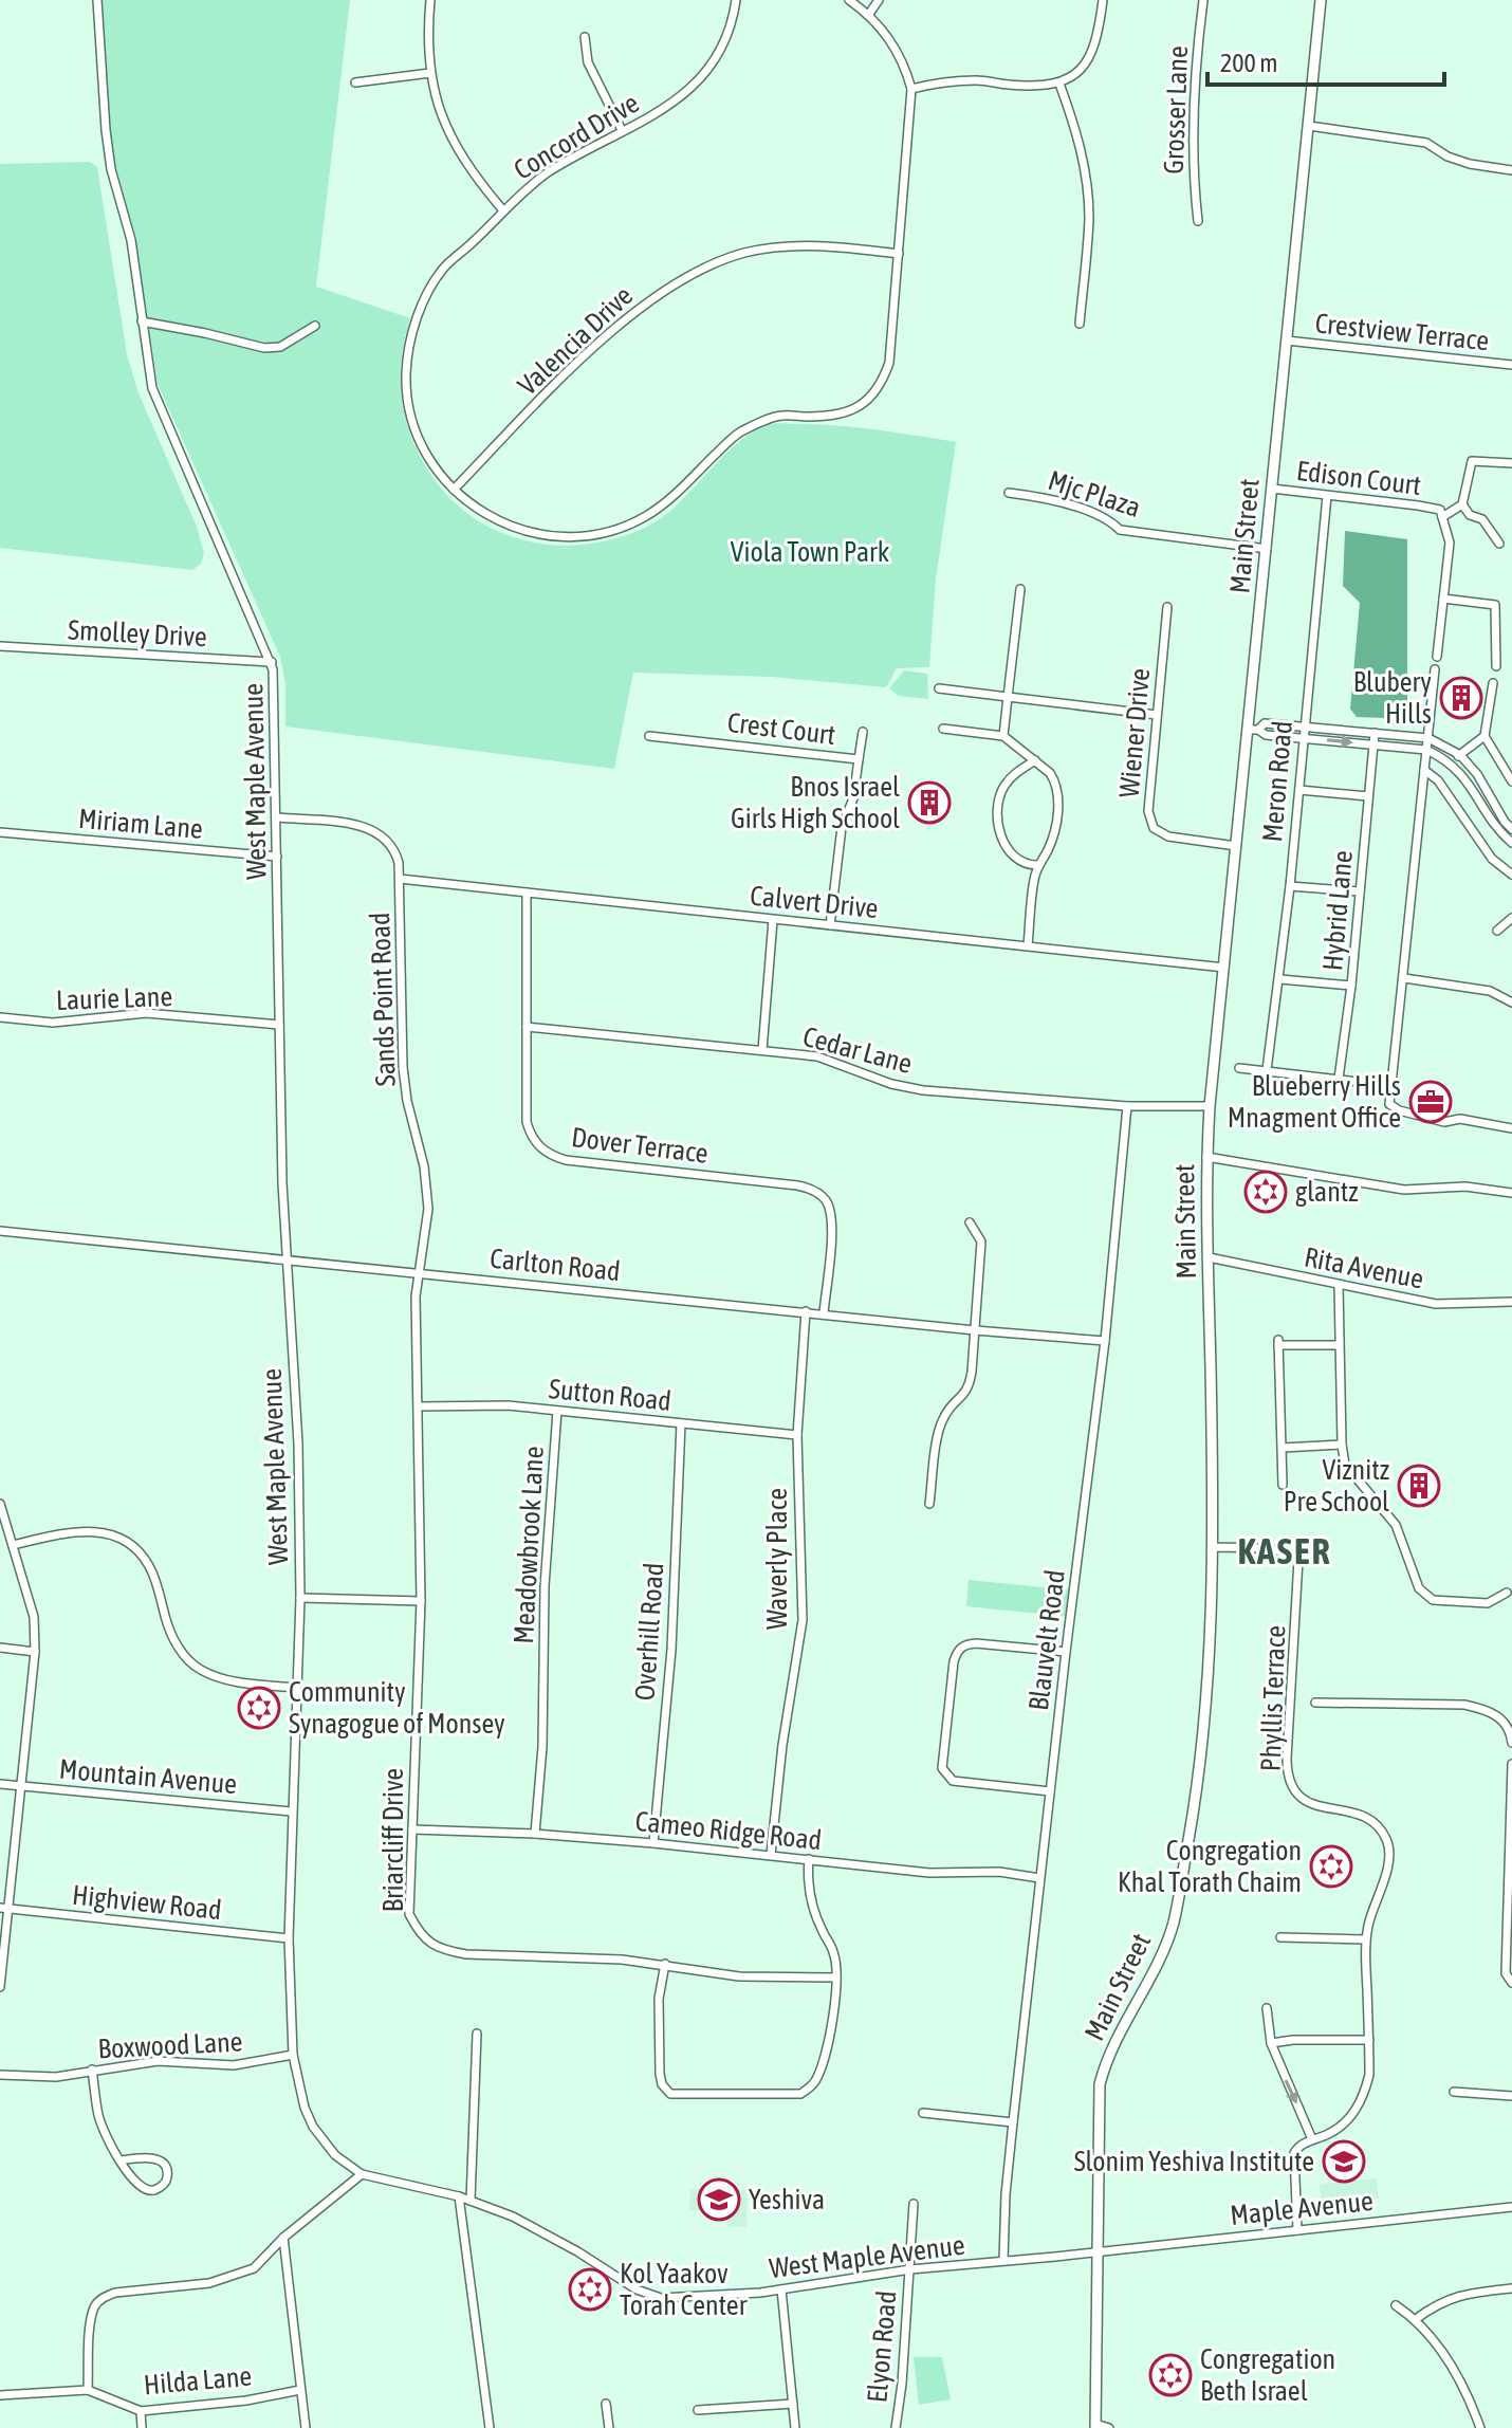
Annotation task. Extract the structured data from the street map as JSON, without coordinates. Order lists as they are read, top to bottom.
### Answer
{
  "streets": {
    "main road": ["Main Street"],
    "street": [
      "Grosser Lane",
      "Concord Drive",
      "Crestview Terrace",
      "Valencia Drive",
      "Edison Court",
      "Mjc Plaza",
      "Smolley Drive",
      "Crest Court",
      "Wiener Drive",
      "West Maple Avenue",
      "Meron Road",
      "Miriam Lane",
      "Calvert Drive",
      "Hybrid Lane",
      "Laurie Lane",
      "Sands Point Road",
      "Cedar Lane",
      "Dover Terrace",
      "Carlton Road",
      "Rita Avenue",
      "Sutton Road",
      "Meadowbrook Lane",
      "Waverly Place",
      "Overhill Road",
      "Blauvelt Road",
      "Phyllis Terrace",
      "Mountain Avenue",
      "Cameo Ridge Road",
      "Briarcliff Drive",
      "Highview Road",
      "Boxwood Lane",
      "Maple Avenue",
      "Elyon Road",
      "Hilda Lane"
    ]
  },
  "crossings": [
    ["Concord Drive", "Valencia Drive"],
    ["Crestview Terrace", "Main Street"],
    ["Edison Court", "Main Street"],
    ["Edison Court", "Meron Road"],
    ["Mjc Plaza", "Main Street"],
    ["Main Street", "Wiener Drive"],
    ["Main Street", "West Maple Avenue"],
    ["Main Street", "Calvert Drive"],
    ["Main Street", "Rita Avenue"],
    ["Main Street", "Phyllis Terrace"],
    ["Main Street", "Maple Avenue"],
    ["Smolley Drive", "West Maple Avenue"],
    ["Crest Court", "Calvert Drive"],
    ["West Maple Avenue", "Miriam Lane"],
    ["West Maple Avenue", "Laurie Lane"],
    ["West Maple Avenue", "Sands Point Road"],
    ["West Maple Avenue", "Carlton Road"],
    ["West Maple Avenue", "Blauvelt Road"],
    ["West Maple Avenue", "Mountain Avenue"],
    ["West Maple Avenue", "Highview Road"],
    ["West Maple Avenue", "Boxwood Lane"],
    ["West Maple Avenue", "Maple Avenue"],
    ["West Maple Avenue", "Elyon Road"],
    ["Calvert Drive", "Sands Point Road"],
    ["Calvert Drive", "Dover Terrace"],
    ["Sands Point Road", "Carlton Road"],
    ["Sands Point Road", "Briarcliff Drive"],
    ["Cedar Lane", "Dover Terrace"],
    ["Cedar Lane", "Blauvelt Road"],
    ["Dover Terrace", "Carlton Road"],
    ["Carlton Road", "Waverly Place"],
    ["Carlton Road", "Blauvelt Road"],
    ["Carlton Road", "Briarcliff Drive"],
    ["Sutton Road", "Meadowbrook Lane"],
    ["Sutton Road", "Waverly Place"],
    ["Sutton Road", "Overhill Road"],
    ["Sutton Road", "Briarcliff Drive"],
    ["Meadowbrook Lane", "Cameo Ridge Road"],
    ["Waverly Place", "Cameo Ridge Road"],
    ["Overhill Road", "Cameo Ridge Road"],
    ["Blauvelt Road", "Cameo Ridge Road"],
    ["Phyllis Terrace", "Maple Avenue"],
    ["Cameo Ridge Road", "Briarcliff Drive"]
  ],
  "districts": ["KASER"],
  "parks": ["Viola Town Park"],
  "places": {
    "building": ["Blubery Hills", "Bnos Israel Girls High School", "Viznitz Pre School"],
    "office": ["Blueberry Hills Mnagment Office"],
    "synagogue": [
      "glantz",
      "Community Synagogue of Monsey",
      "Congregation Khal Torath Chaim",
      "Kol Yaakov Torah Center",
      "Congregation Beth Israel"
    ],
    "school or university": ["Slonim Yeshiva Institute", "Yeshiva"]
  },
  "scale_bar": "200 m"
}
